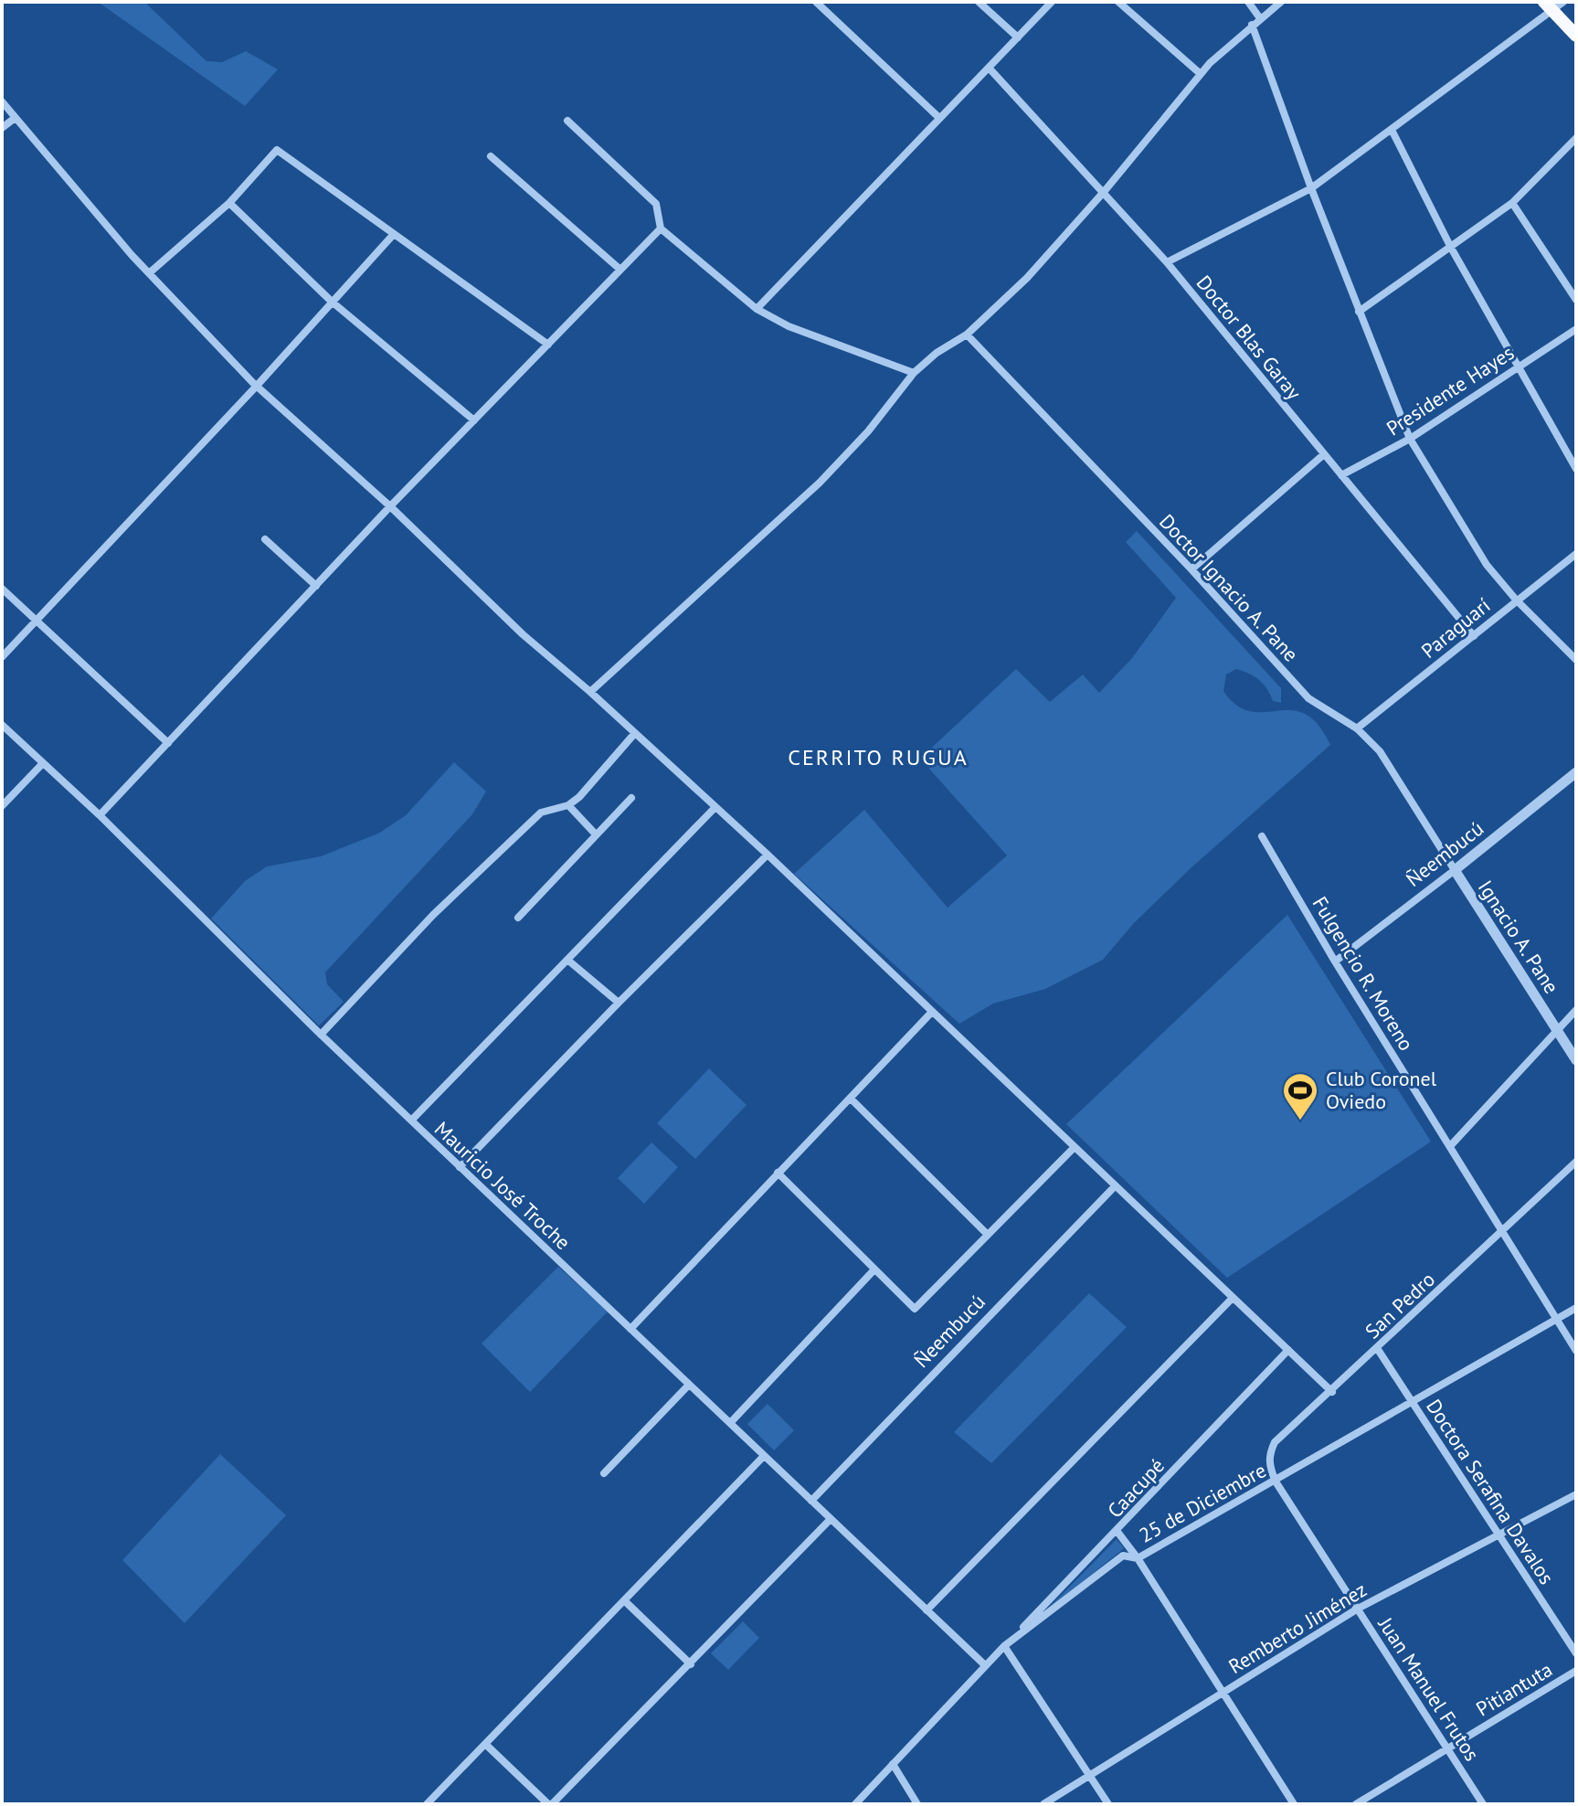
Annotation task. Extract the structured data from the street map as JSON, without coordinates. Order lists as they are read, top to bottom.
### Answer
{
  "streets": {
    "street": [
      "Doctor Blas Garay",
      "Presidente Hayes",
      "Doctor Ignacio A. Pane",
      "Paraguarí",
      "Ñeembucú",
      "Ignacio A. Pane",
      "Fulgencio R. Moreno",
      "Mauricio José Troche",
      "San Pedro",
      "Caacupé",
      "Doctora Serafina Davalos",
      "25 de Diciembre",
      "Remberto Jiménez",
      "Juan Manuel Frutos",
      "Pitiantuta"
    ]
  },
  "crossings": [
    ["Doctor Blas Garay", "Presidente Hayes"],
    ["Doctor Blas Garay", "Paraguarí"],
    ["Doctor Ignacio A. Pane", "Paraguarí"],
    ["Doctor Ignacio A. Pane", "Ñeembucú"],
    ["Doctor Ignacio A. Pane", "Ignacio A. Pane"],
    ["Ñeembucú", "Ignacio A. Pane"],
    ["Ñeembucú", "Fulgencio R. Moreno"],
    ["Ñeembucú", "Mauricio José Troche"],
    ["Fulgencio R. Moreno", "San Pedro"],
    ["Fulgencio R. Moreno", "25 de Diciembre"],
    ["Mauricio José Troche", "25 de Diciembre"],
    ["San Pedro", "Doctora Serafina Davalos"],
    ["San Pedro", "25 de Diciembre"],
    ["San Pedro", "Juan Manuel Frutos"],
    ["Caacupé", "25 de Diciembre"],
    ["Doctora Serafina Davalos", "25 de Diciembre"],
    ["Doctora Serafina Davalos", "Remberto Jiménez"],
    ["25 de Diciembre", "Juan Manuel Frutos"],
    ["Remberto Jiménez", "Juan Manuel Frutos"],
    ["Juan Manuel Frutos", "Pitiantuta"]
  ],
  "districts": ["CERRITO RUGUA"],
  "places": {
    "sports": ["Club Coronel Oviedo"]
  }
}
